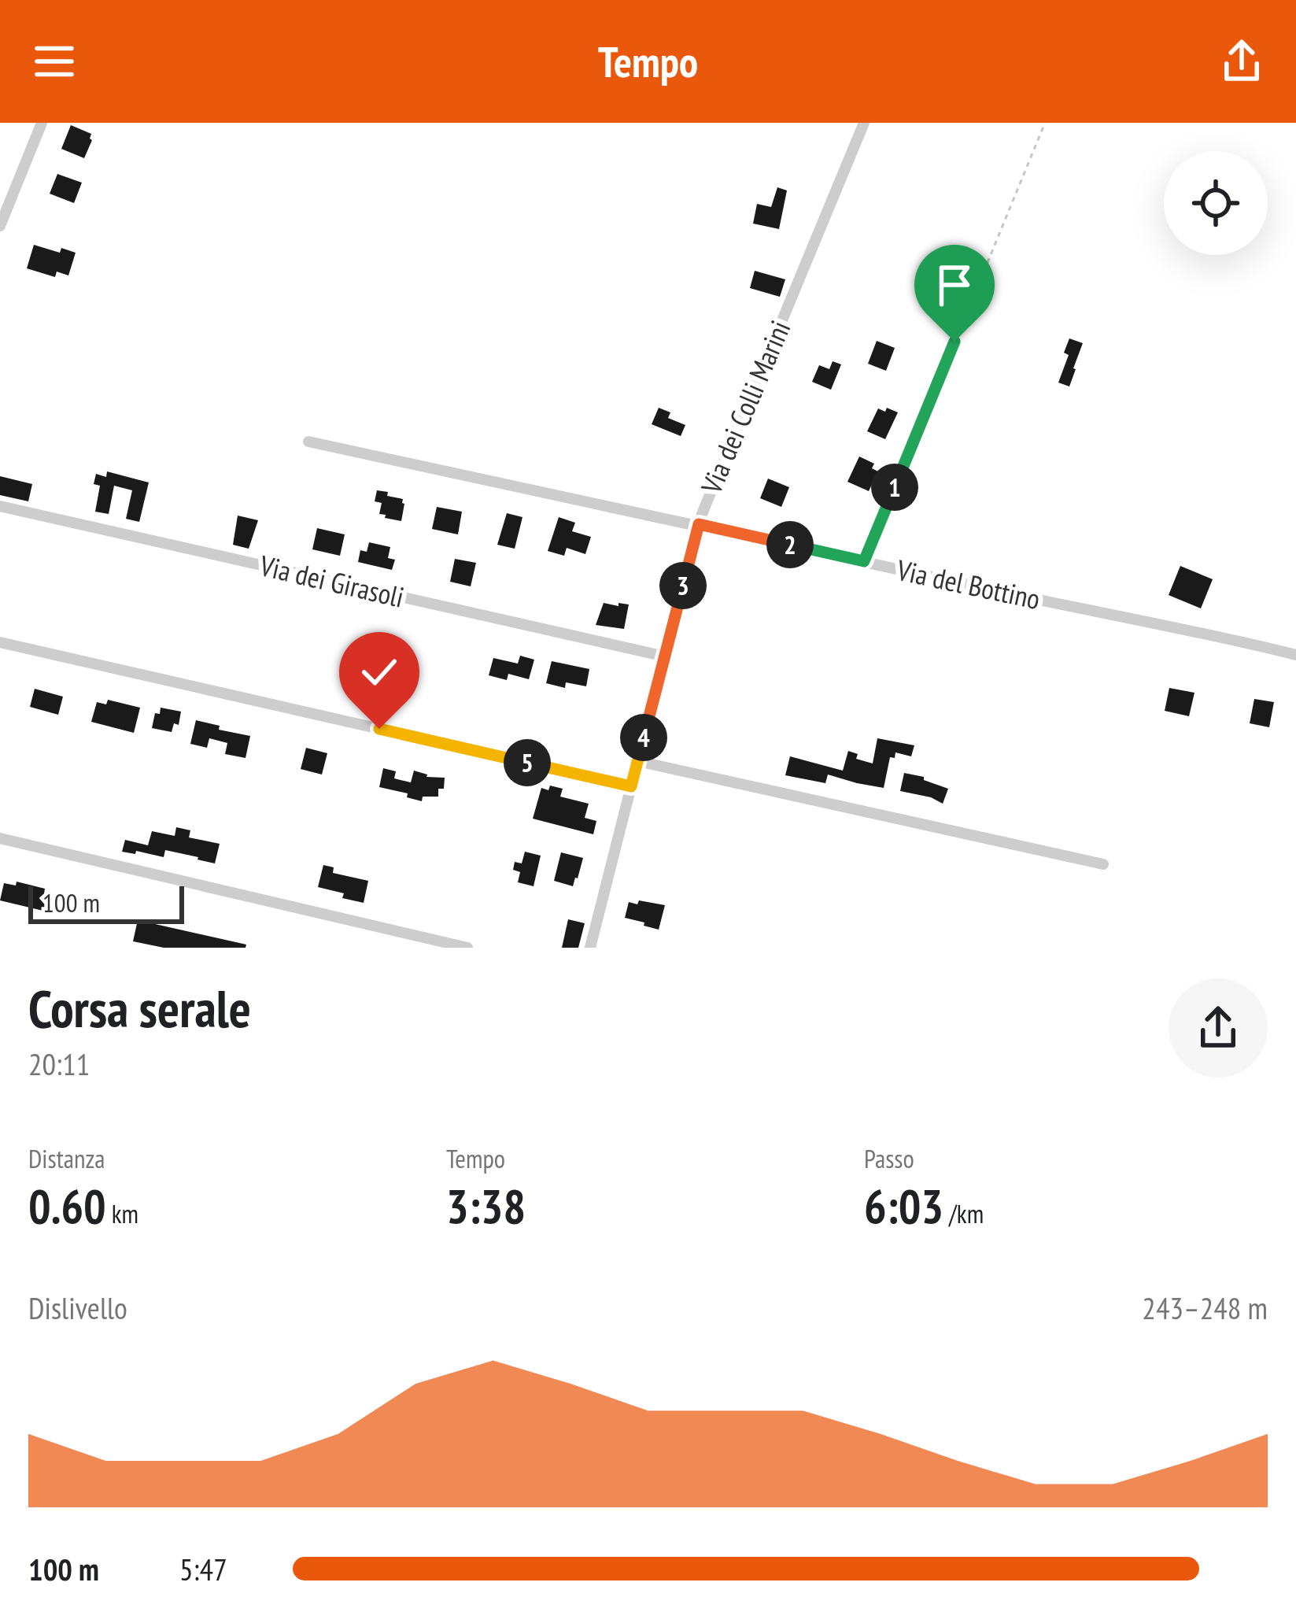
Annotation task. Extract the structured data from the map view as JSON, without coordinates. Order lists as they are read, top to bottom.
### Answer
{
  "streets": {
    "street": ["Via dei Colli Marini", "Via dei Girasoli", "Via del Bottino"]
  },
  "crossings": [
    ["Via dei Colli Marini", "Via dei Girasoli"],
    ["Via dei Colli Marini", "Via del Bottino"]
  ],
  "scale_bar": "100 m",
  "page": {
    "header": "Tempo",
    "pins": [
      "1",
      "2",
      "3",
      "4",
      "5"
    ],
    "scale": "100 m",
    "heading": ["Corsa serale", "20:11"],
    "stats": [
      ["Distanza", "0.60 km"],
      ["Tempo", "3:38"],
      ["Passo", "6:03 /km"]
    ],
    "chart": ["Dislivello", "243–248 m"],
    "list": [
      {
        "name": "100 m",
        "note": "5:47"
      }
    ]
  }
}
